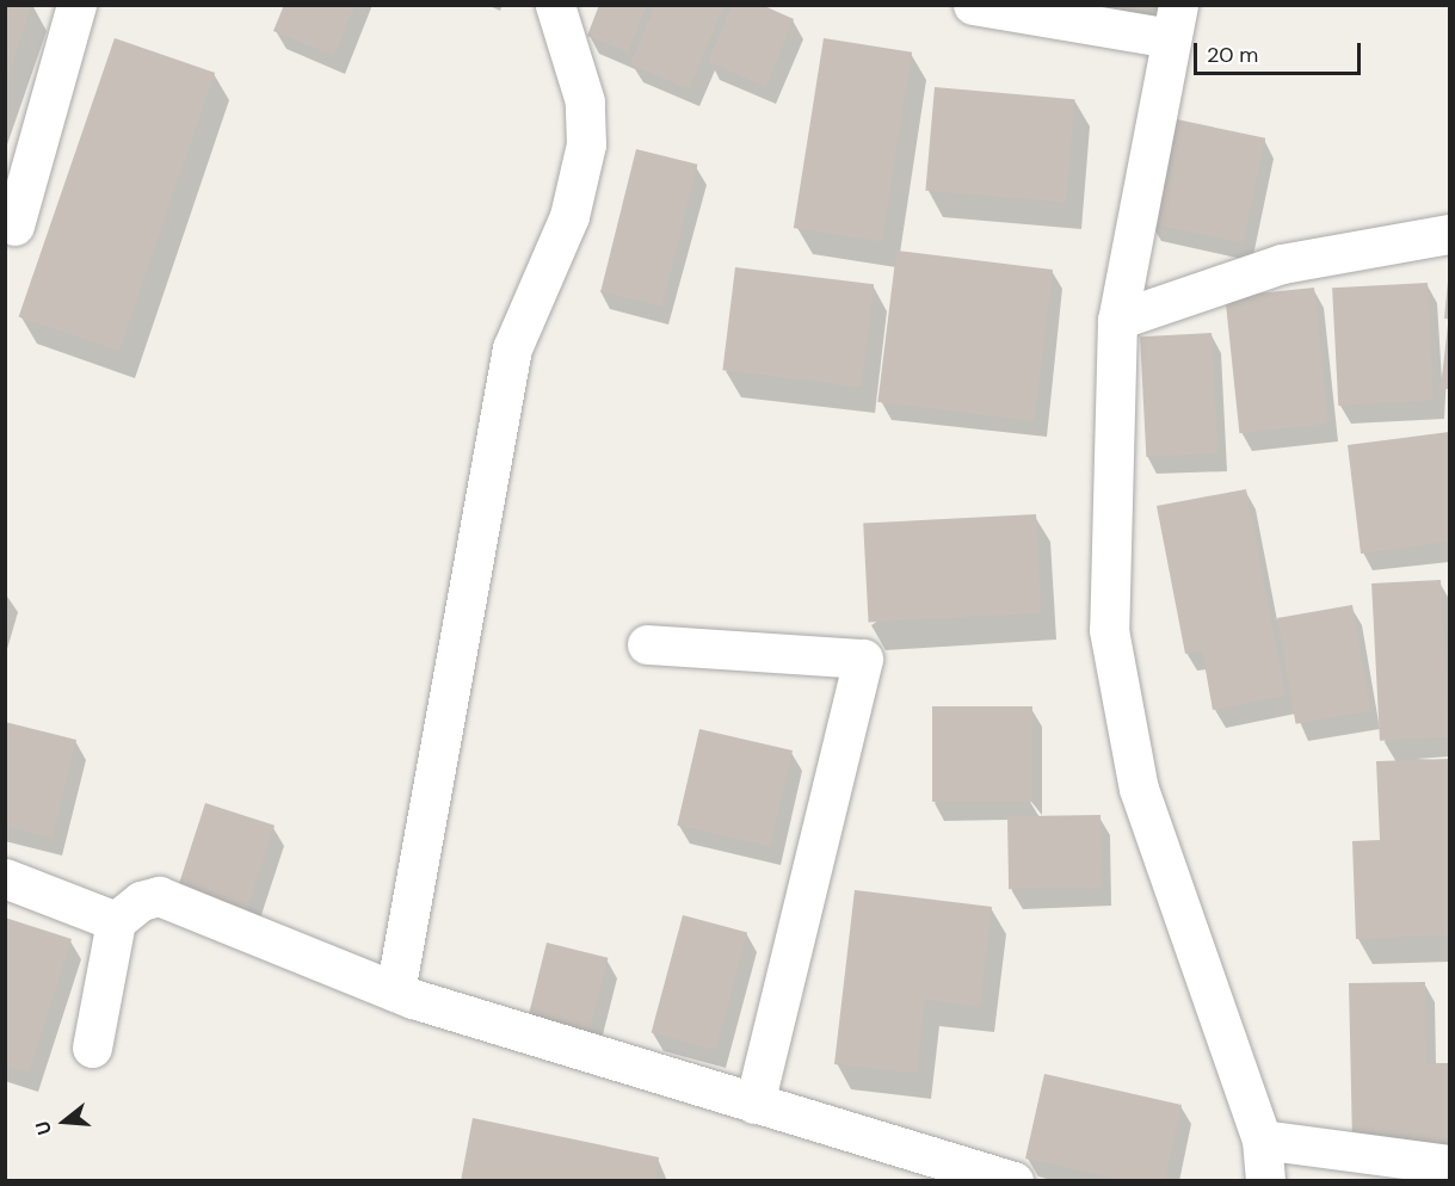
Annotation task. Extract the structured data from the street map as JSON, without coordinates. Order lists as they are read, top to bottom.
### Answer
{
  "scale_bar": "20 m",
  "north": "left"
}
